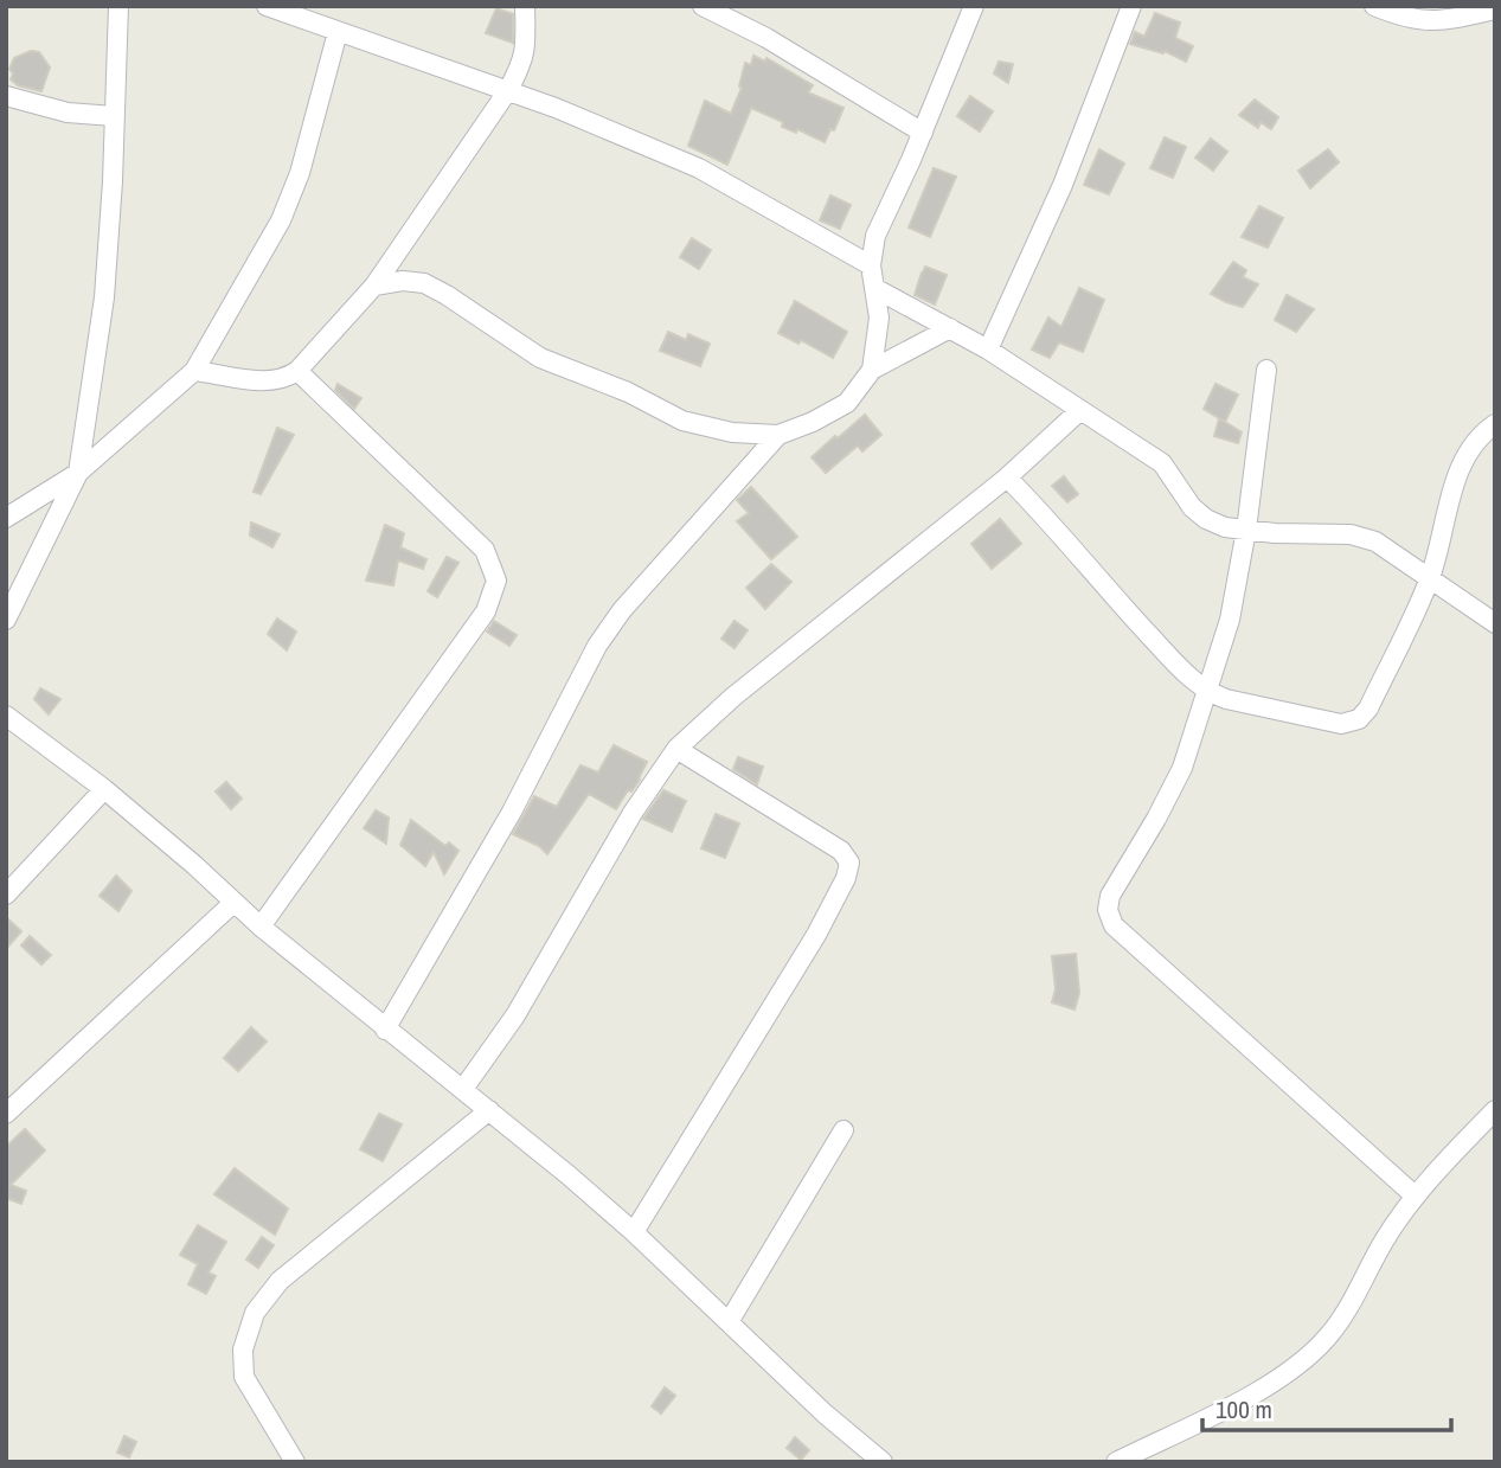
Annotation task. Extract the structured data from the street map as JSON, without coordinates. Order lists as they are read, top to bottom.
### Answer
{
  "scale_bar": "100 m"
}
